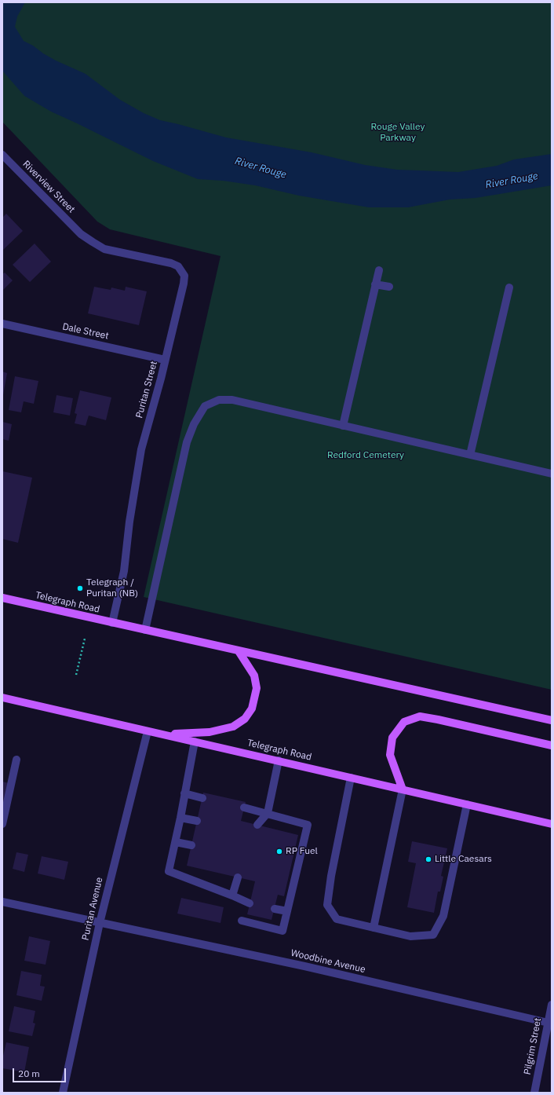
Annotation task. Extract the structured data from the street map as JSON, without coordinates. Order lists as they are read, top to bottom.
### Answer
{
  "streets": {
    "main road": ["Telegraph Road"],
    "street": [
      "Riverview Street",
      "Dale Street",
      "Puritan Street",
      "Puritan Avenue",
      "Woodbine Avenue",
      "Pilgrim Street"
    ]
  },
  "crossings": [
    ["Riverview Street", "Puritan Street"],
    ["Dale Street", "Puritan Street"],
    ["Puritan Street", "Telegraph Road"],
    ["Telegraph Road", "Puritan Avenue"],
    ["Puritan Avenue", "Woodbine Avenue"],
    ["Woodbine Avenue", "Pilgrim Street"]
  ],
  "water": ["River Rouge"],
  "parks": ["Rouge Valley Parkway", "Redford Cemetery"],
  "places": ["Telegraph / Puritan (NB)", "RP Fuel", "Little Caesars"],
  "scale_bar": "20 m"
}
